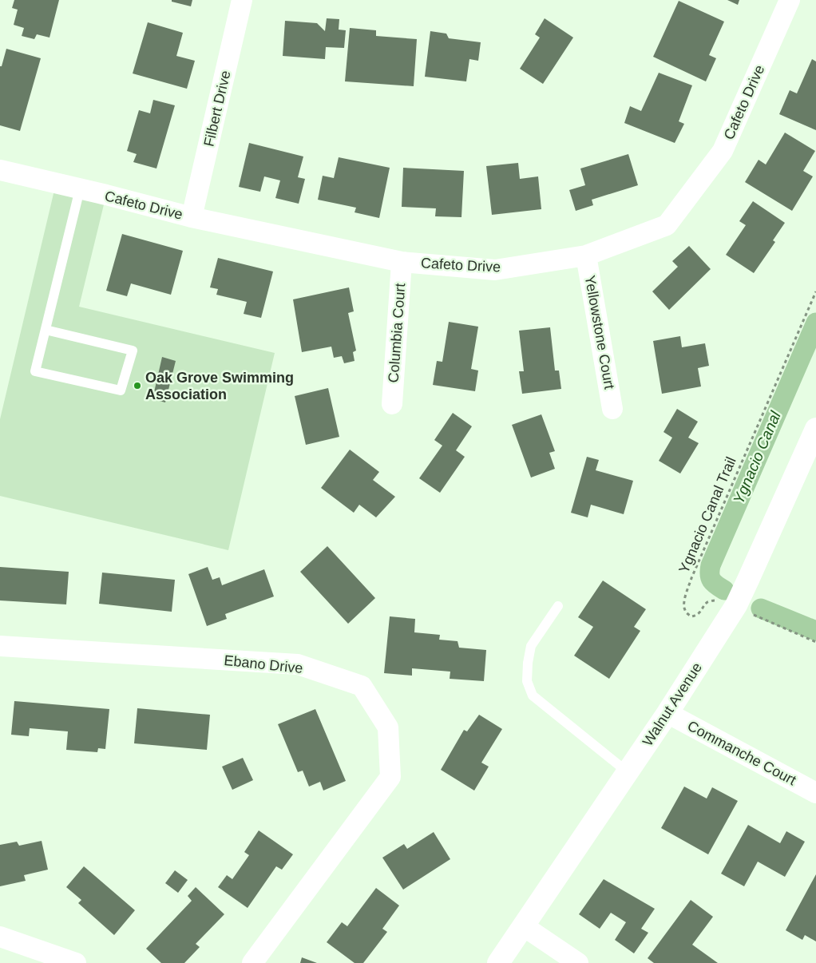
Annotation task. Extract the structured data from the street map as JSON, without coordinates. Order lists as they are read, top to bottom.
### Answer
{
  "streets": {
    "street": [
      "Cafeto Drive",
      "Filbert Drive",
      "Yellowstone Court",
      "Columbia Court",
      "Ebano Drive",
      "Walnut Avenue",
      "Commanche Court"
    ],
    "path": ["Ygnacio Canal Trail"]
  },
  "crossings": [
    ["Cafeto Drive", "Filbert Drive"],
    ["Cafeto Drive", "Yellowstone Court"],
    ["Cafeto Drive", "Columbia Court"],
    ["Ygnacio Canal Trail", "Walnut Avenue"],
    ["Walnut Avenue", "Commanche Court"]
  ],
  "water": ["Ygnacio Canal"],
  "places": ["Oak Grove Swimming Association"]
}
